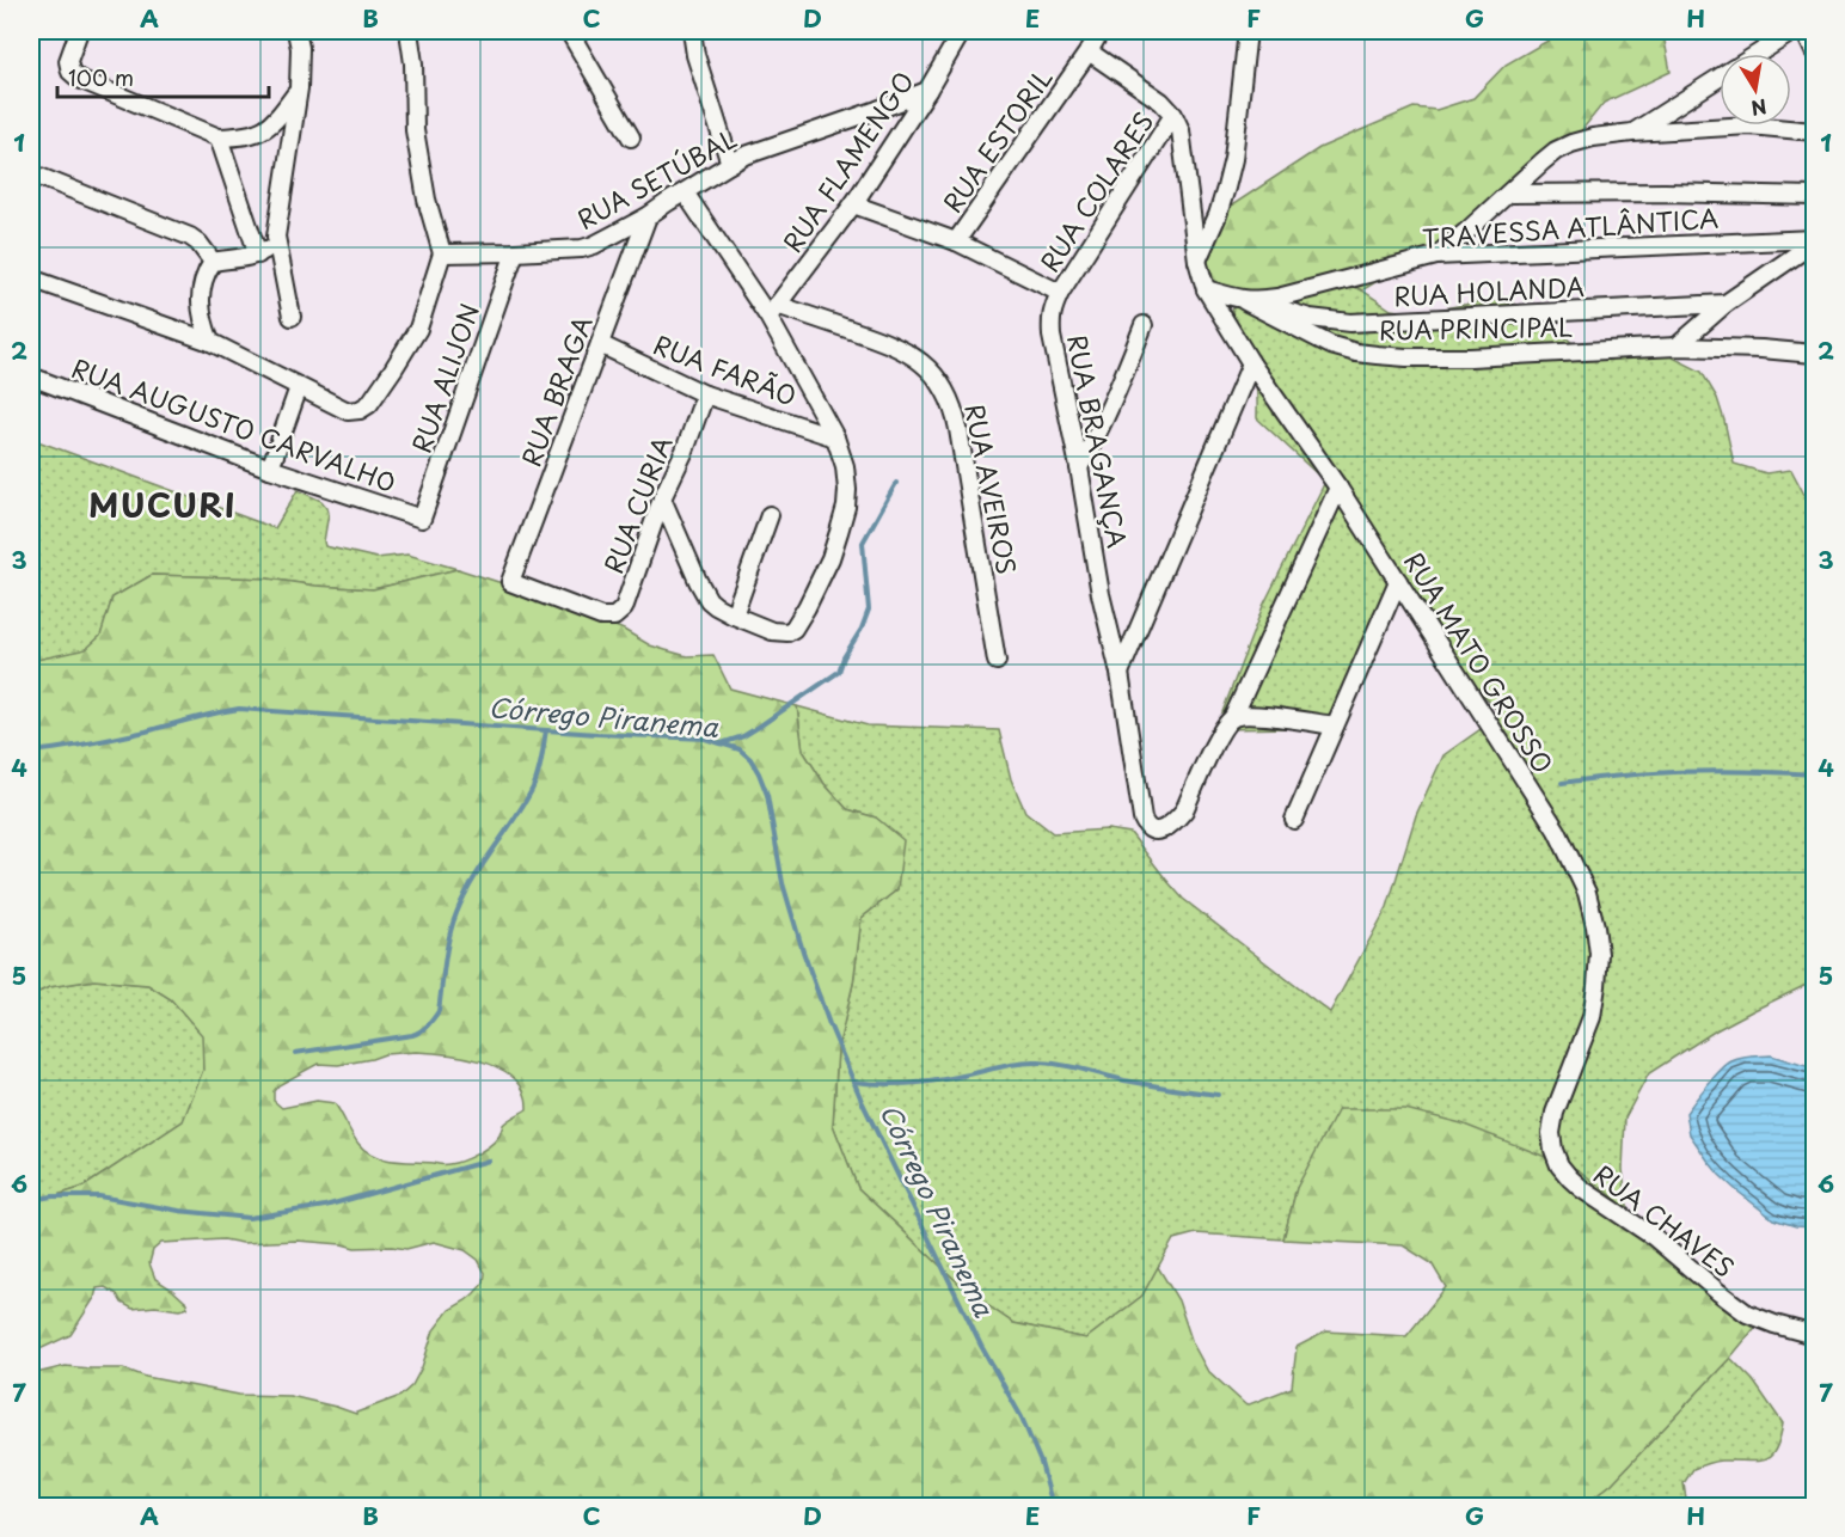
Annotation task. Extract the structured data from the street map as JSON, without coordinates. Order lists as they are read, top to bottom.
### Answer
{
  "streets": {
    "street": [
      "RUA ESTORIL",
      "RUA FLAMENGO",
      "RUA SETÚBAL",
      "RUA COLARES",
      "TRAVESSA ATLÂNTICA",
      "RUA HOLANDA",
      "RUA PRINCIPAL",
      "RUA FARÃO",
      "RUA ALIJON",
      "RUA BRAGA",
      "RUA AUGUSTO CARVALHO",
      "RUA BRAGANÇA",
      "RUA AVEIROS",
      "RUA CURIA",
      "RUA MATO GROSSO",
      "RUA CHAVES"
    ]
  },
  "crossings": [
    ["RUA FLAMENGO", "RUA SETÚBAL"],
    ["RUA FLAMENGO", "RUA AVEIROS"],
    ["RUA SETÚBAL", "RUA ALIJON"],
    ["RUA SETÚBAL", "RUA BRAGA"],
    ["RUA COLARES", "RUA BRAGANÇA"],
    ["TRAVESSA ATLÂNTICA", "RUA HOLANDA"],
    ["TRAVESSA ATLÂNTICA", "RUA PRINCIPAL"],
    ["TRAVESSA ATLÂNTICA", "RUA MATO GROSSO"],
    ["RUA HOLANDA", "RUA PRINCIPAL"],
    ["RUA FARÃO", "RUA BRAGA"],
    ["RUA FARÃO", "RUA CURIA"],
    ["RUA ALIJON", "RUA AUGUSTO CARVALHO"],
    ["RUA BRAGA", "RUA CURIA"],
    ["RUA MATO GROSSO", "RUA CHAVES"]
  ],
  "districts": ["MUCURI"],
  "water": ["Córrego Piranema"],
  "scale_bar": "100 m",
  "north": "bottom",
  "grid": {
    "columns": [
      "A",
      "B",
      "C",
      "D",
      "E",
      "F",
      "G",
      "H"
    ],
    "rows": [
      "1",
      "2",
      "3",
      "4",
      "5",
      "6",
      "7"
    ]
  }
}
